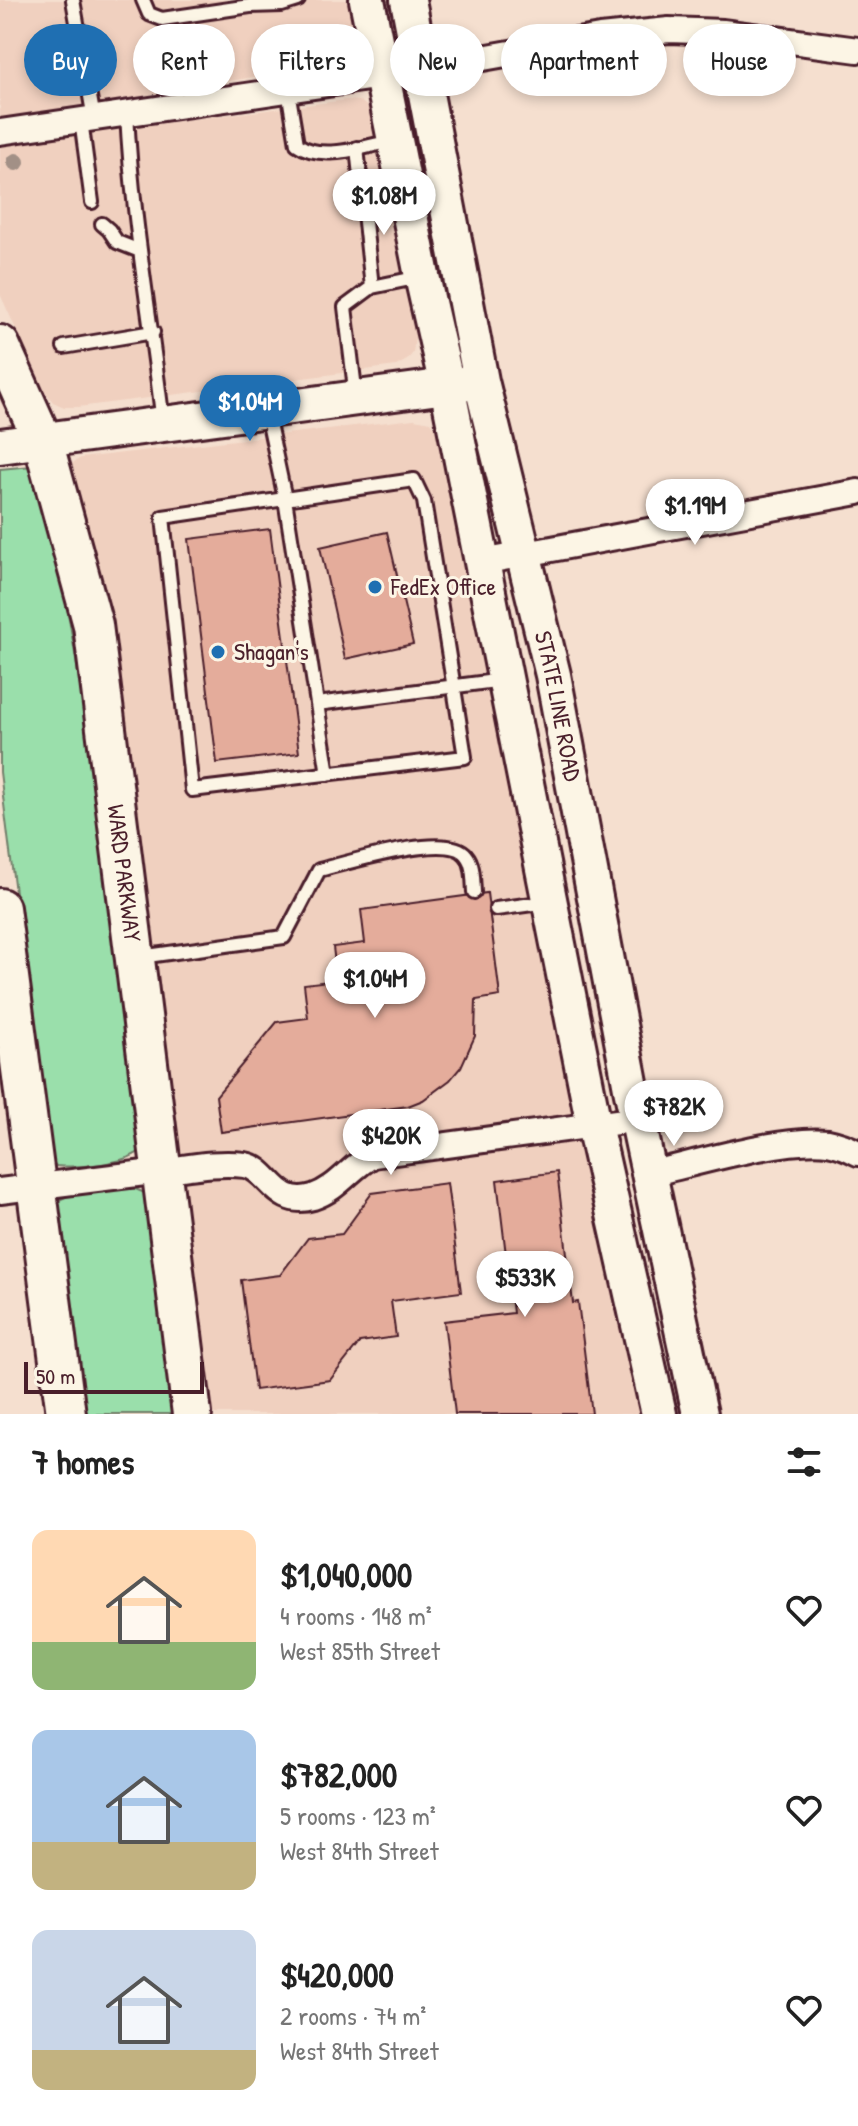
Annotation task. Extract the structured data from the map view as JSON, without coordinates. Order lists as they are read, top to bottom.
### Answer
{
  "streets": {
    "main road": ["STATE LINE ROAD", "WARD PARKWAY"]
  },
  "places": ["FedEx Office", "Shagan's"],
  "scale_bar": "50 m",
  "page": {
    "chip": [
      "Buy",
      "Rent",
      "Filters",
      "New",
      "Apartment",
      "House"
    ],
    "price": [
      "$1.08M",
      "$1.04M",
      "$1.19M",
      "$1.04M",
      "$782K",
      "$420K",
      "$533K"
    ],
    "scale": "50 m",
    "heading": "7 homes",
    "list": [
      {
        "name": "$1,040,000",
        "note": "4 rooms · 148 m² · West 85th Street"
      },
      {
        "name": "$782,000",
        "note": "5 rooms · 123 m² · West 84th Street"
      },
      {
        "name": "$420,000",
        "note": "2 rooms · 74 m² · West 84th Street"
      }
    ]
  }
}
